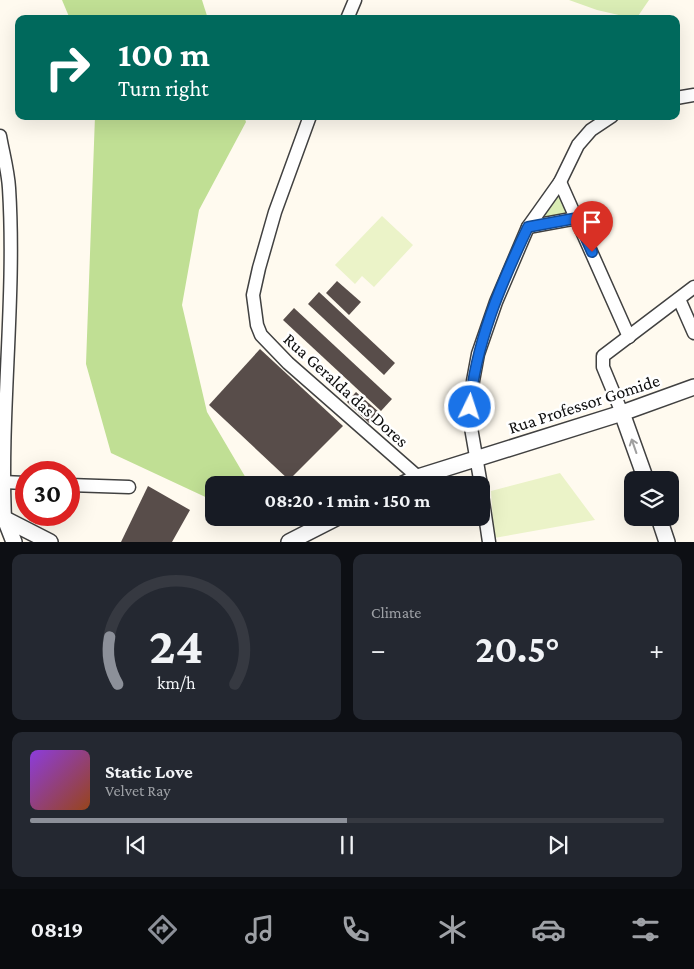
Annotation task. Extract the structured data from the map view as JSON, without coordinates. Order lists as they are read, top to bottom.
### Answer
{
  "streets": {
    "street": ["Rua Geralda das Dores", "Rua Professor Gomide"]
  },
  "crossings": [
    ["Rua Geralda das Dores", "Rua Professor Gomide"]
  ],
  "page": {
    "turn": ["100 m", "Turn right"],
    "limit": "30",
    "trip": "08:20 · 1 min · 150 m",
    "tile": "Climate",
    "heat": ["−", "20.5°", "+"],
    "song": ["Static Love", "Velvet Ray"],
    "tabs": "08:19",
    "gauge": ["24", "km/h"]
  }
}
